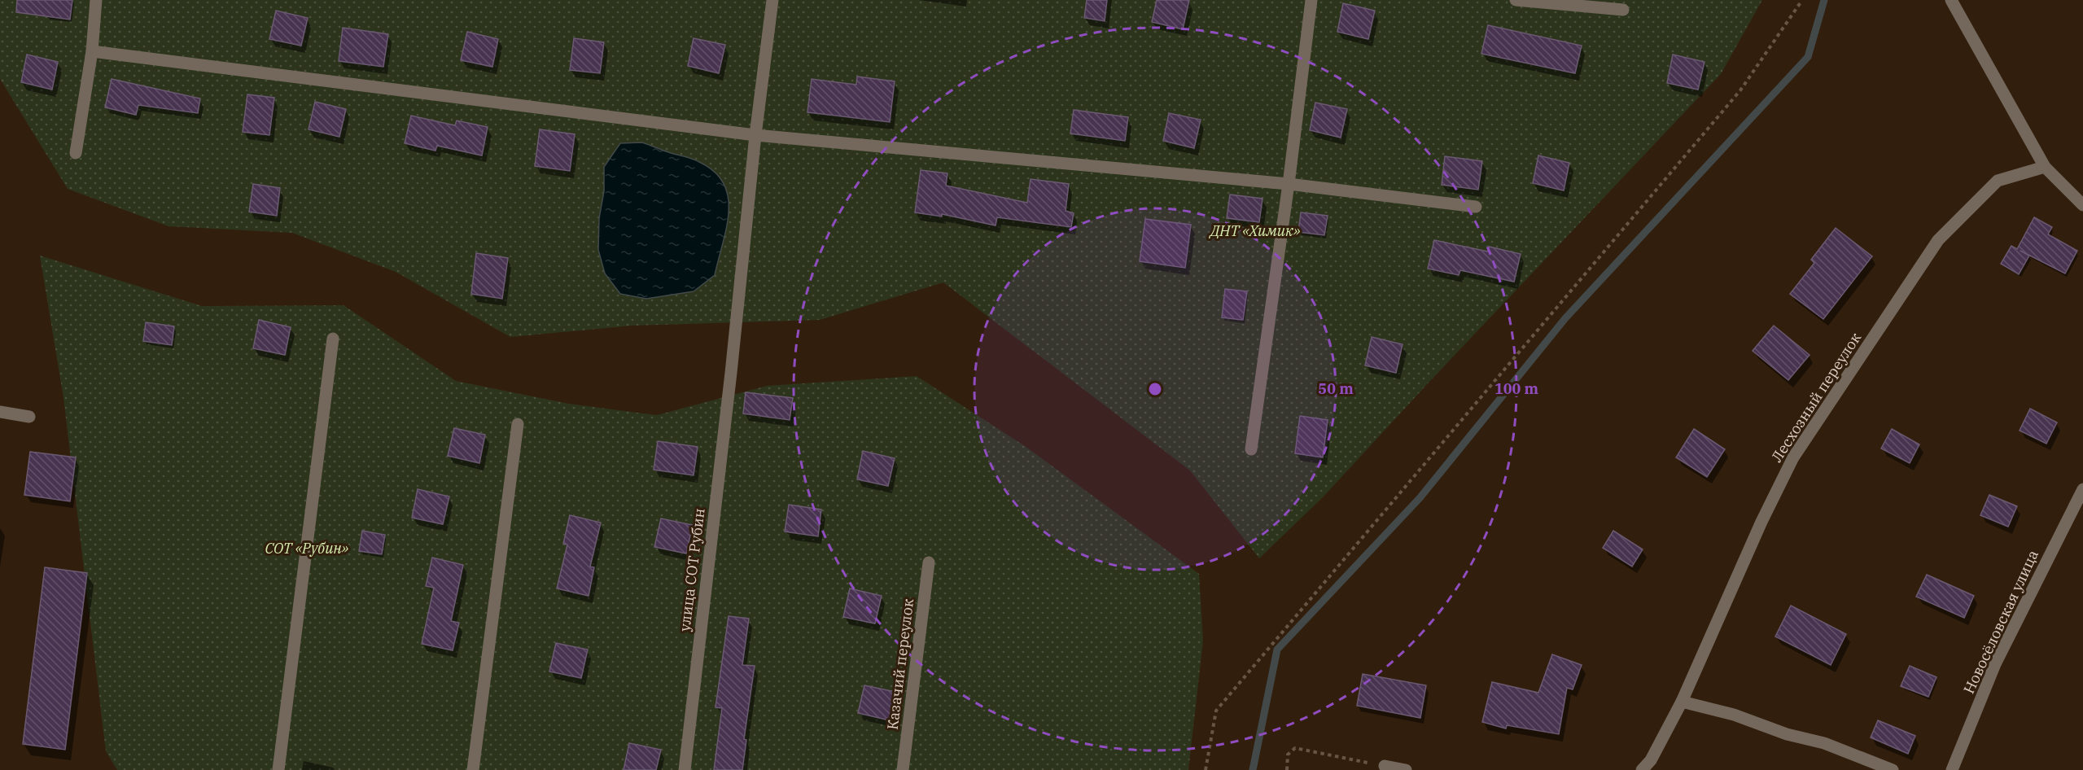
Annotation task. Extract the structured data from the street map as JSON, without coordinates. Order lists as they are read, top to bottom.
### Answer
{
  "streets": {
    "street": [
      "Лесхозный переулок",
      "улица СОТ Рубин",
      "Новосёловская улица",
      "Казачий переулок"
    ]
  },
  "parks": ["ДНТ «Химик»", "СОТ «Рубин»"],
  "rings": ["50 m", "100 m"]
}
